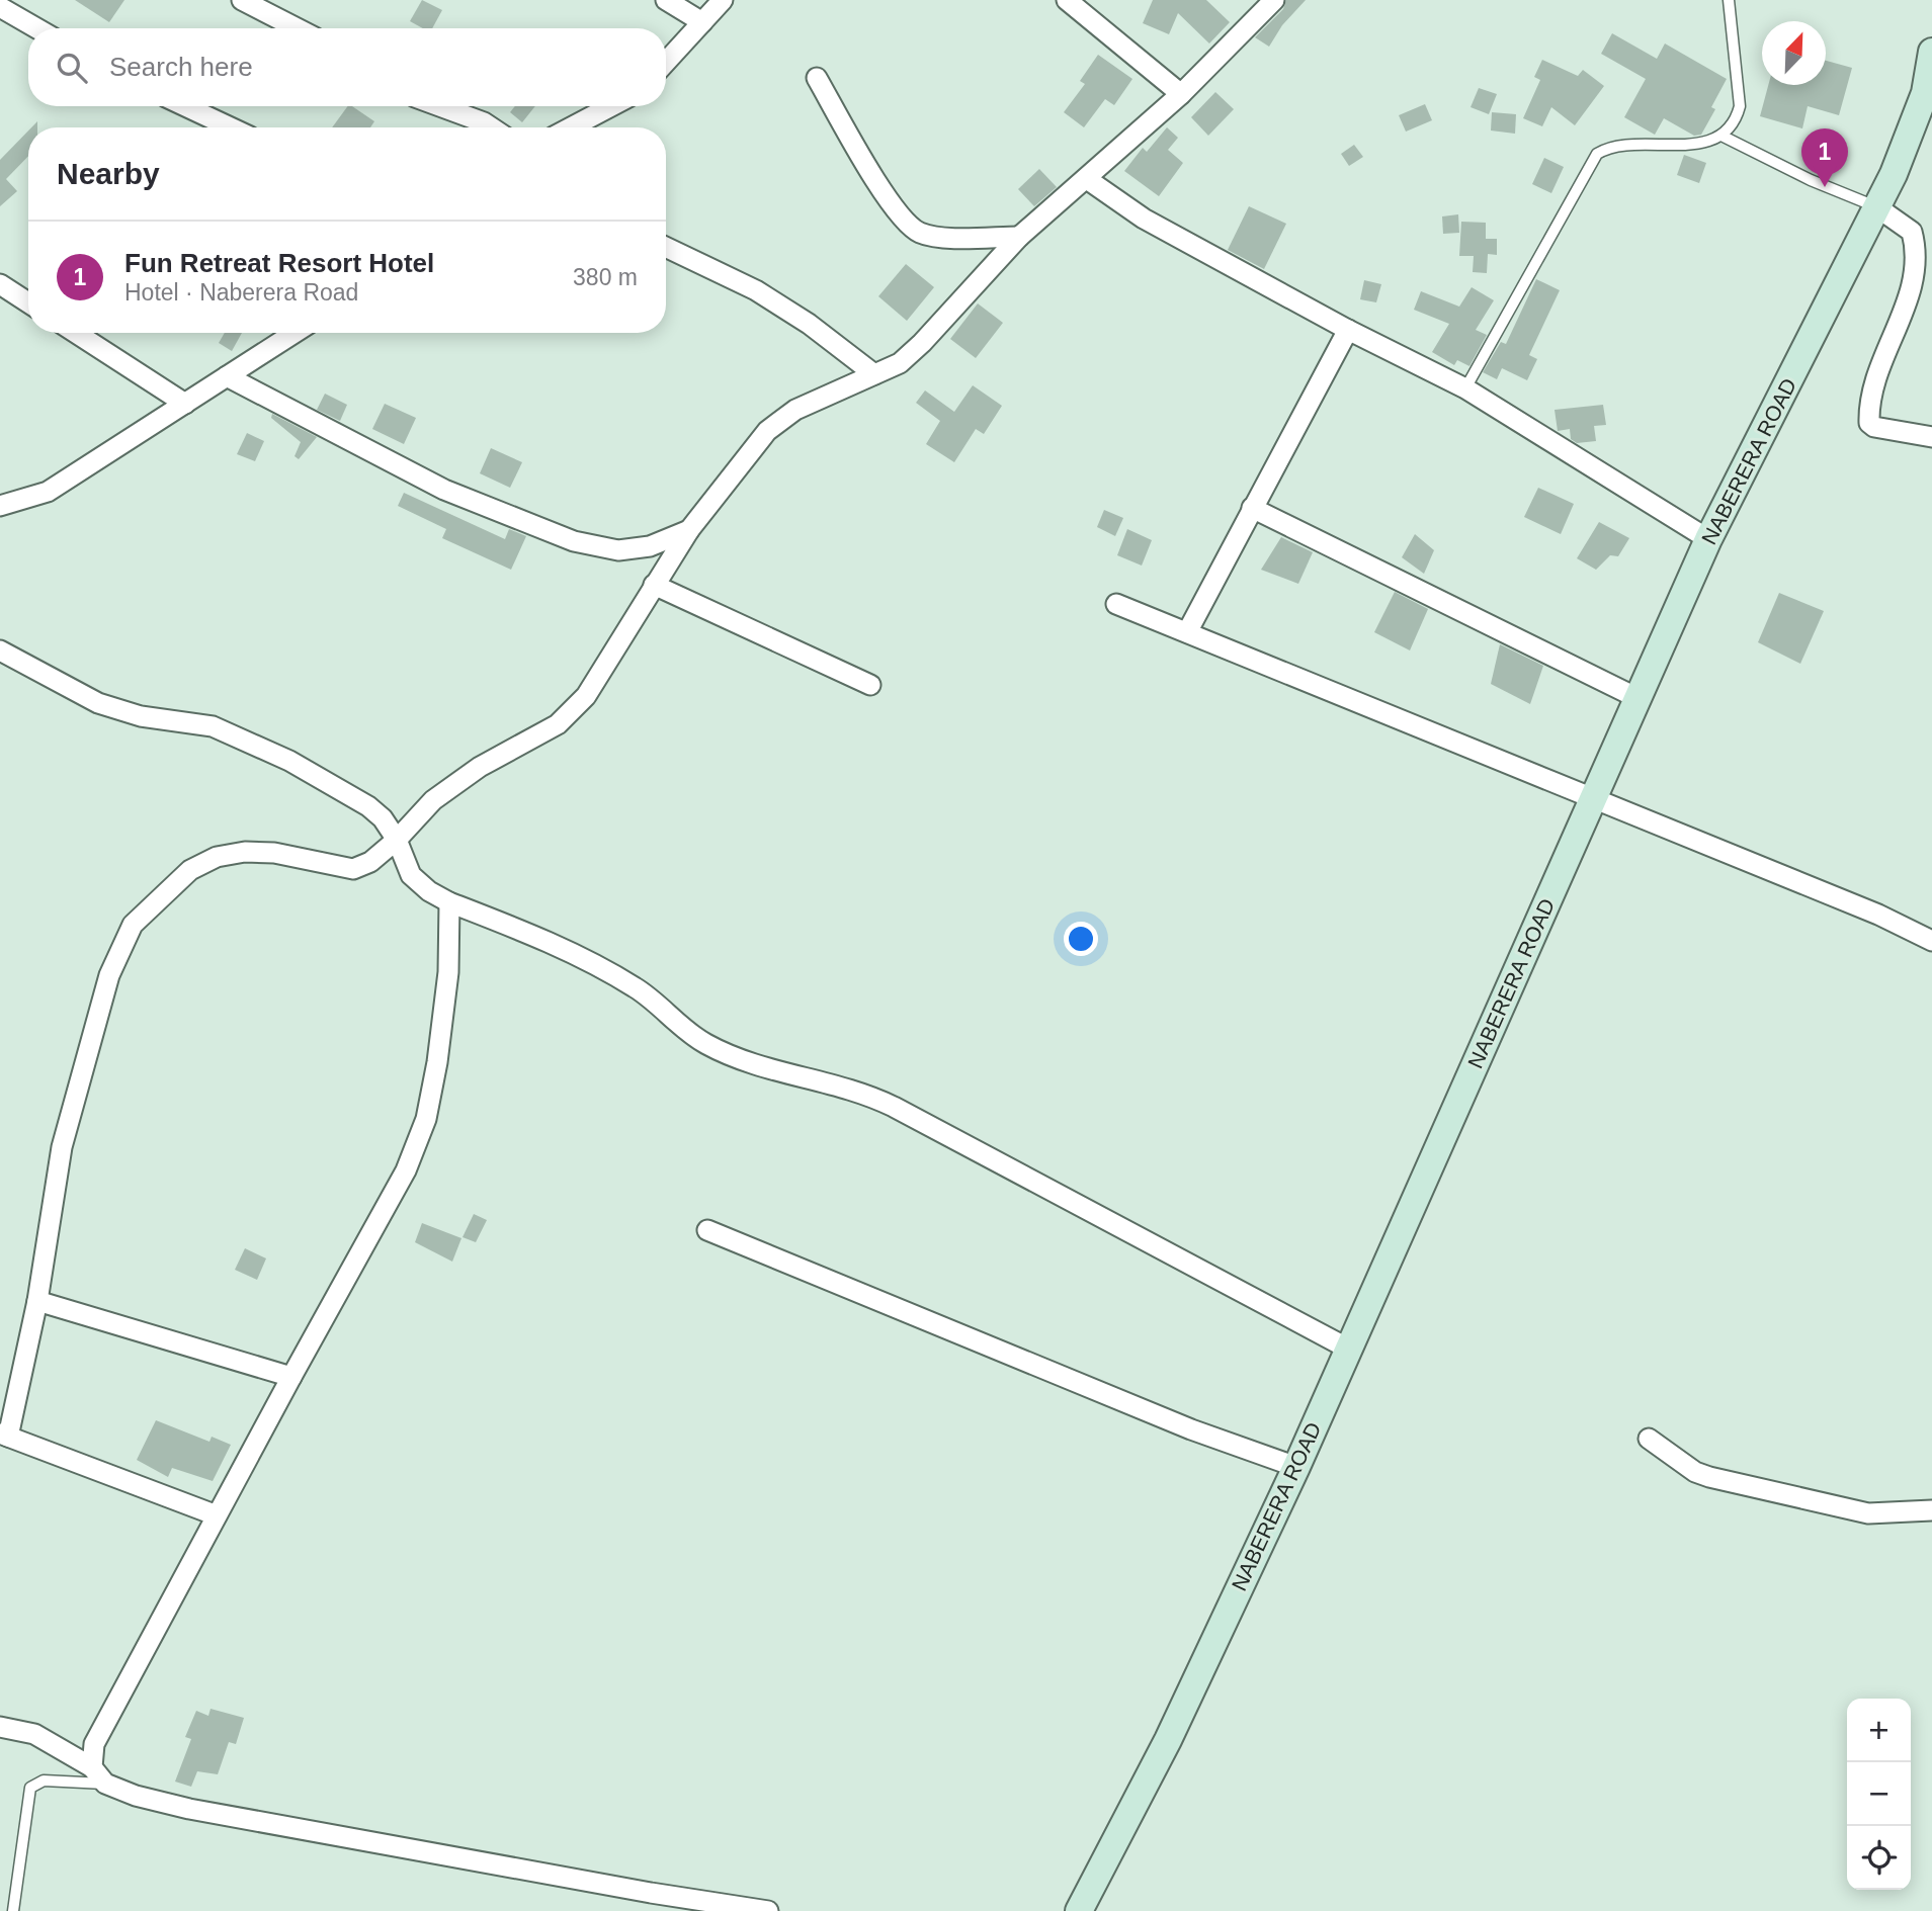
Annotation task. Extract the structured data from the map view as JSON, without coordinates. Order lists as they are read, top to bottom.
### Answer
{
  "streets": {
    "street": ["NABERERA ROAD"]
  },
  "north": "top right",
  "page": {
    "search": "Search here",
    "heading": "Nearby",
    "pins": "1",
    "list": [
      {
        "mark": "1",
        "name": "Fun Retreat Resort Hotel",
        "note": "Hotel · Naberera Road",
        "value": "380 m"
      }
    ],
    "map_buttons": ["+", "−"]
  }
}
